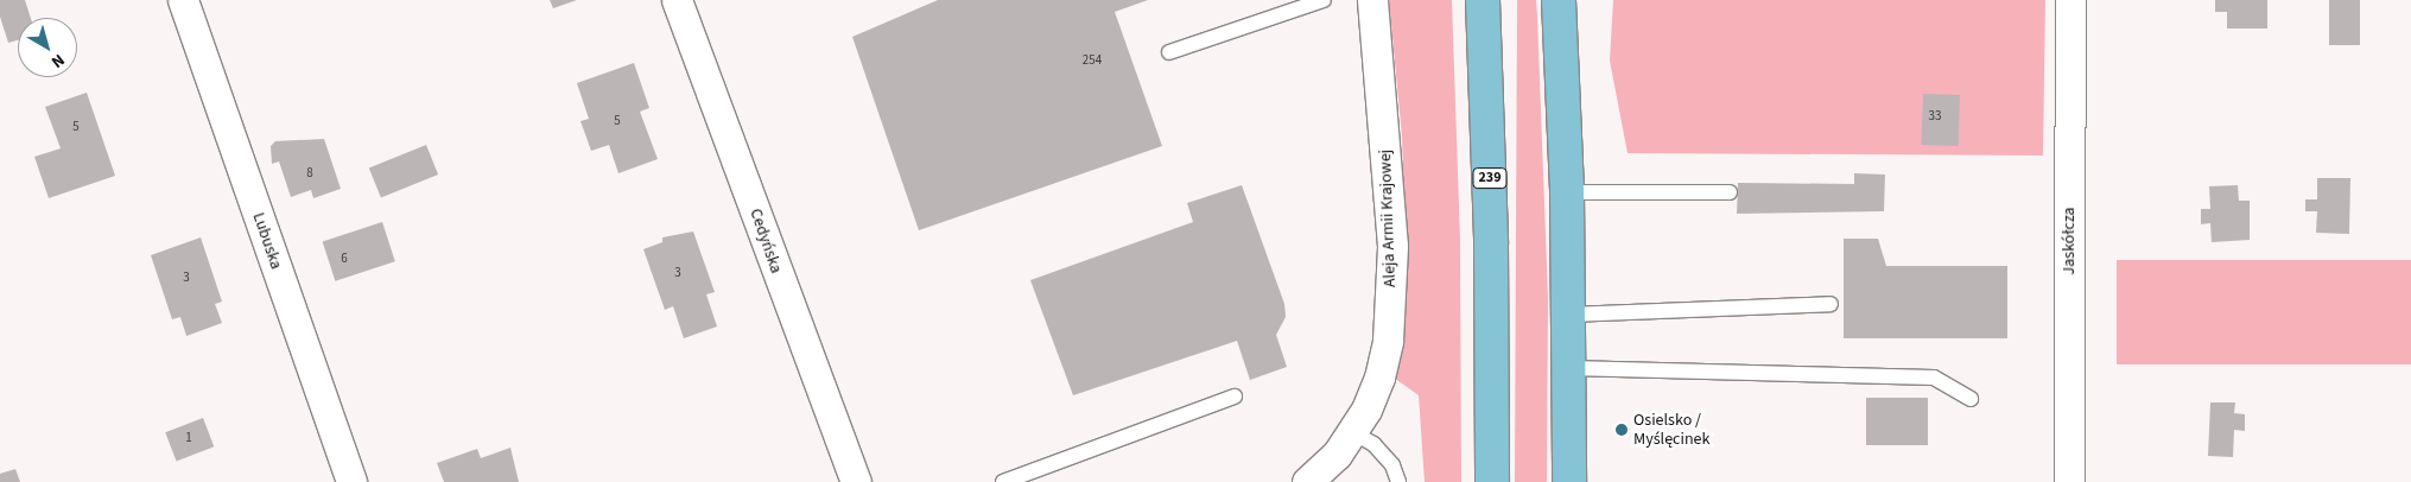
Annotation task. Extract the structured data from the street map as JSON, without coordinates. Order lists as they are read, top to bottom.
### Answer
{
  "streets": {
    "main road": ["239"],
    "street": [
      "Aleja Armii Krajowej",
      "Lubuska",
      "Cedyńska",
      "Jaskółcza"
    ]
  },
  "places": ["Osielsko / Myślęcinek"],
  "house_numbers": [
    "254",
    "33",
    "5",
    "5",
    "8",
    "6",
    "3",
    "3",
    "1"
  ],
  "north": "bottom right"
}
